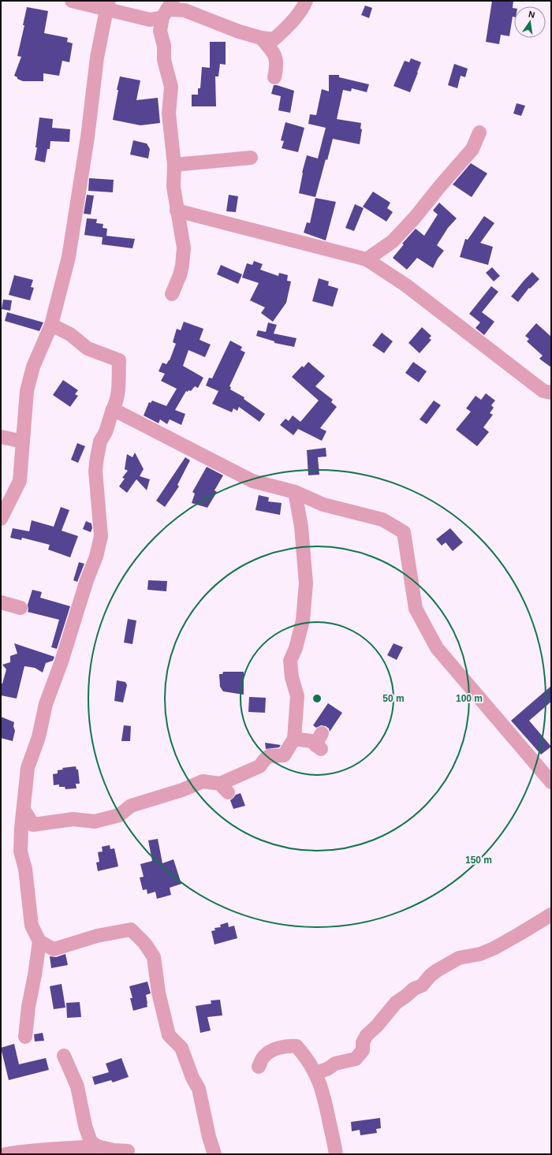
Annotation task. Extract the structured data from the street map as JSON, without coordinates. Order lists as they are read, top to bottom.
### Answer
{
  "north": "top",
  "rings": ["50 m", "100 m", "150 m"]
}
